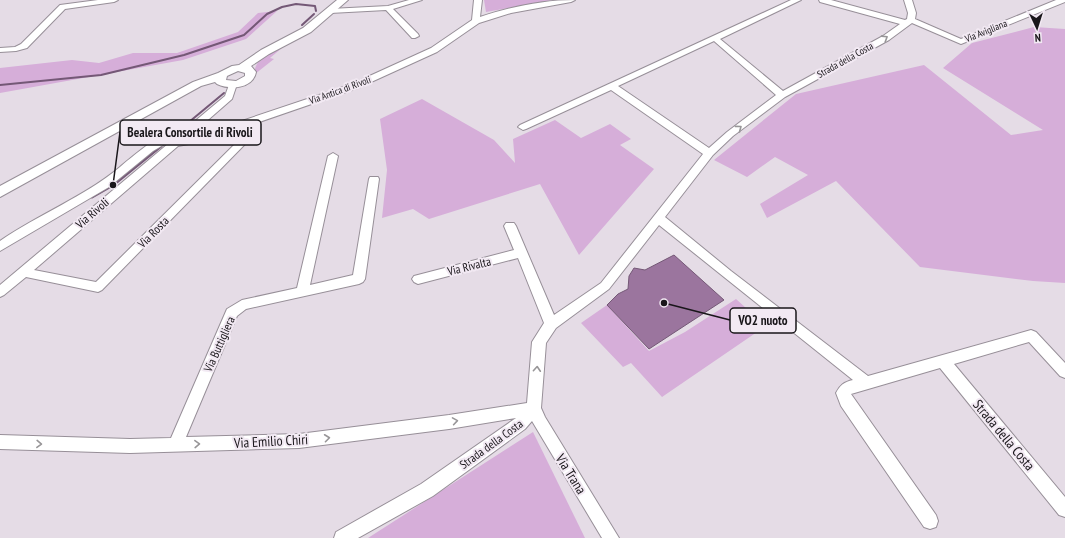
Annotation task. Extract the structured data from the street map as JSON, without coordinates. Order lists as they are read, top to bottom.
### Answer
{
  "streets": {
    "street": [
      "Via Avigliana",
      "Strada della Costa",
      "Via Antica di Rivoli",
      "Via Rivoli",
      "Via Rosta",
      "Via Rivalta",
      "Via Buttigliera",
      "Via Emilio Chiri",
      "Via Trana"
    ]
  },
  "crossings": [
    ["Via Avigliana", "Strada della Costa"],
    ["Strada della Costa", "Via Emilio Chiri"],
    ["Strada della Costa", "Via Trana"],
    ["Via Antica di Rivoli", "Via Rivoli"],
    ["Via Antica di Rivoli", "Via Rosta"],
    ["Via Rivoli", "Via Rosta"],
    ["Via Buttigliera", "Via Emilio Chiri"],
    ["Via Emilio Chiri", "Via Trana"]
  ],
  "one_way": ["Via Emilio Chiri"],
  "places": ["Bealera Consortile di Rivoli", "VO2 nuoto"],
  "north": "bottom"
}
